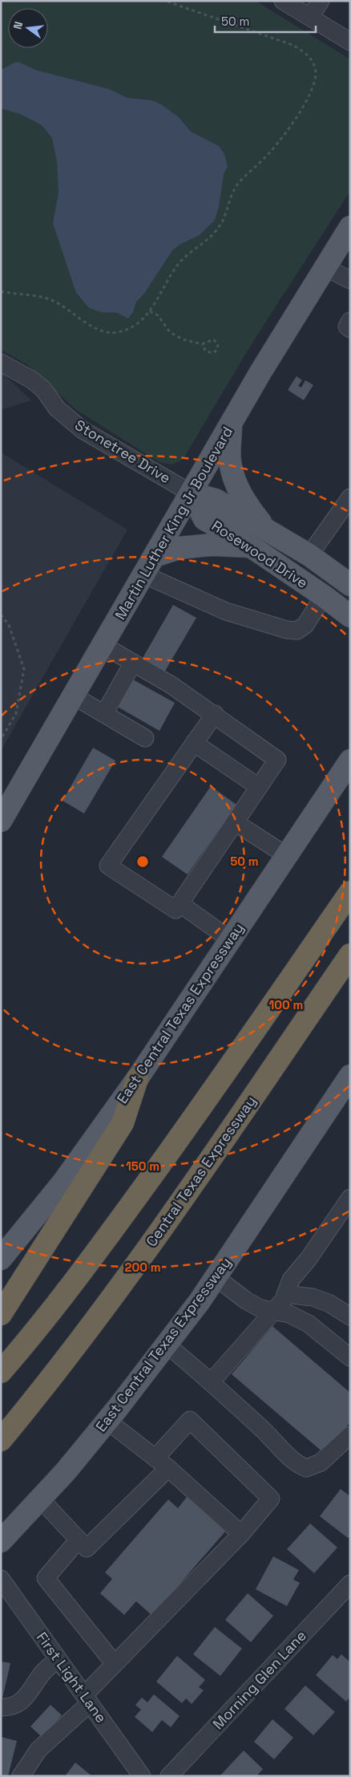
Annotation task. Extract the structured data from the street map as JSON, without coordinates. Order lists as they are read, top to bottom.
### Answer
{
  "streets": {
    "highway": ["Central Texas Expressway"],
    "main road": ["Martin Luther King Jr Boulevard", "Rosewood Drive", "East Central Texas Expressway"],
    "street": ["Stonetree Drive", "First Light Lane", "Morning Glen Lane"]
  },
  "crossings": [
    ["Stonetree Drive", "Martin Luther King Jr Boulevard"],
    ["Stonetree Drive", "Rosewood Drive"],
    ["Martin Luther King Jr Boulevard", "Rosewood Drive"]
  ],
  "scale_bar": "50 m",
  "north": "left",
  "rings": [
    "50 m",
    "100 m",
    "150 m",
    "200 m"
  ]
}
